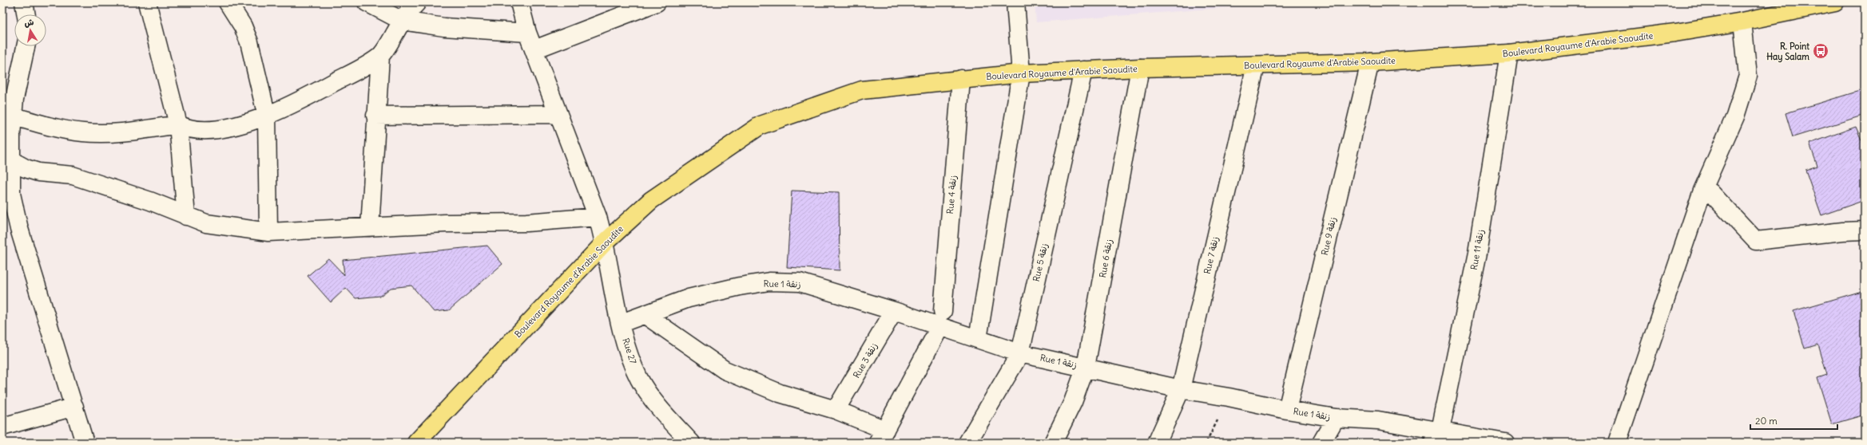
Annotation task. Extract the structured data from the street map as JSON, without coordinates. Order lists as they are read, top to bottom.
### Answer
{
  "streets": {
    "main road": ["Boulevard Royaume d'Arabie Saoudite"],
    "street": [
      "Rue 4 زنقة",
      "Rue 9 زنقة",
      "Rue 11 زنقة",
      "Rue 7 زنقة",
      "Rue 6 زنقة",
      "Rue 5 زنقة",
      "Rue 1 زنقة",
      "Rue 27",
      "Rue 3 زنقة"
    ]
  },
  "crossings": [
    ["Boulevard Royaume d'Arabie Saoudite", "Rue 4 زنقة"],
    ["Boulevard Royaume d'Arabie Saoudite", "Rue 9 زنقة"],
    ["Boulevard Royaume d'Arabie Saoudite", "Rue 11 زنقة"],
    ["Boulevard Royaume d'Arabie Saoudite", "Rue 7 زنقة"],
    ["Boulevard Royaume d'Arabie Saoudite", "Rue 6 زنقة"],
    ["Boulevard Royaume d'Arabie Saoudite", "Rue 5 زنقة"],
    ["Boulevard Royaume d'Arabie Saoudite", "Rue 27"],
    ["Rue 4 زنقة", "Rue 1 زنقة"],
    ["Rue 9 زنقة", "Rue 1 زنقة"],
    ["Rue 11 زنقة", "Rue 1 زنقة"],
    ["Rue 7 زنقة", "Rue 1 زنقة"],
    ["Rue 6 زنقة", "Rue 1 زنقة"],
    ["Rue 5 زنقة", "Rue 1 زنقة"],
    ["Rue 1 زنقة", "Rue 27"],
    ["Rue 1 زنقة", "Rue 3 زنقة"]
  ],
  "places": {
    "bus stop": ["R. Point Hay Salam"]
  },
  "scale_bar": "20 m",
  "north": "top"
}
